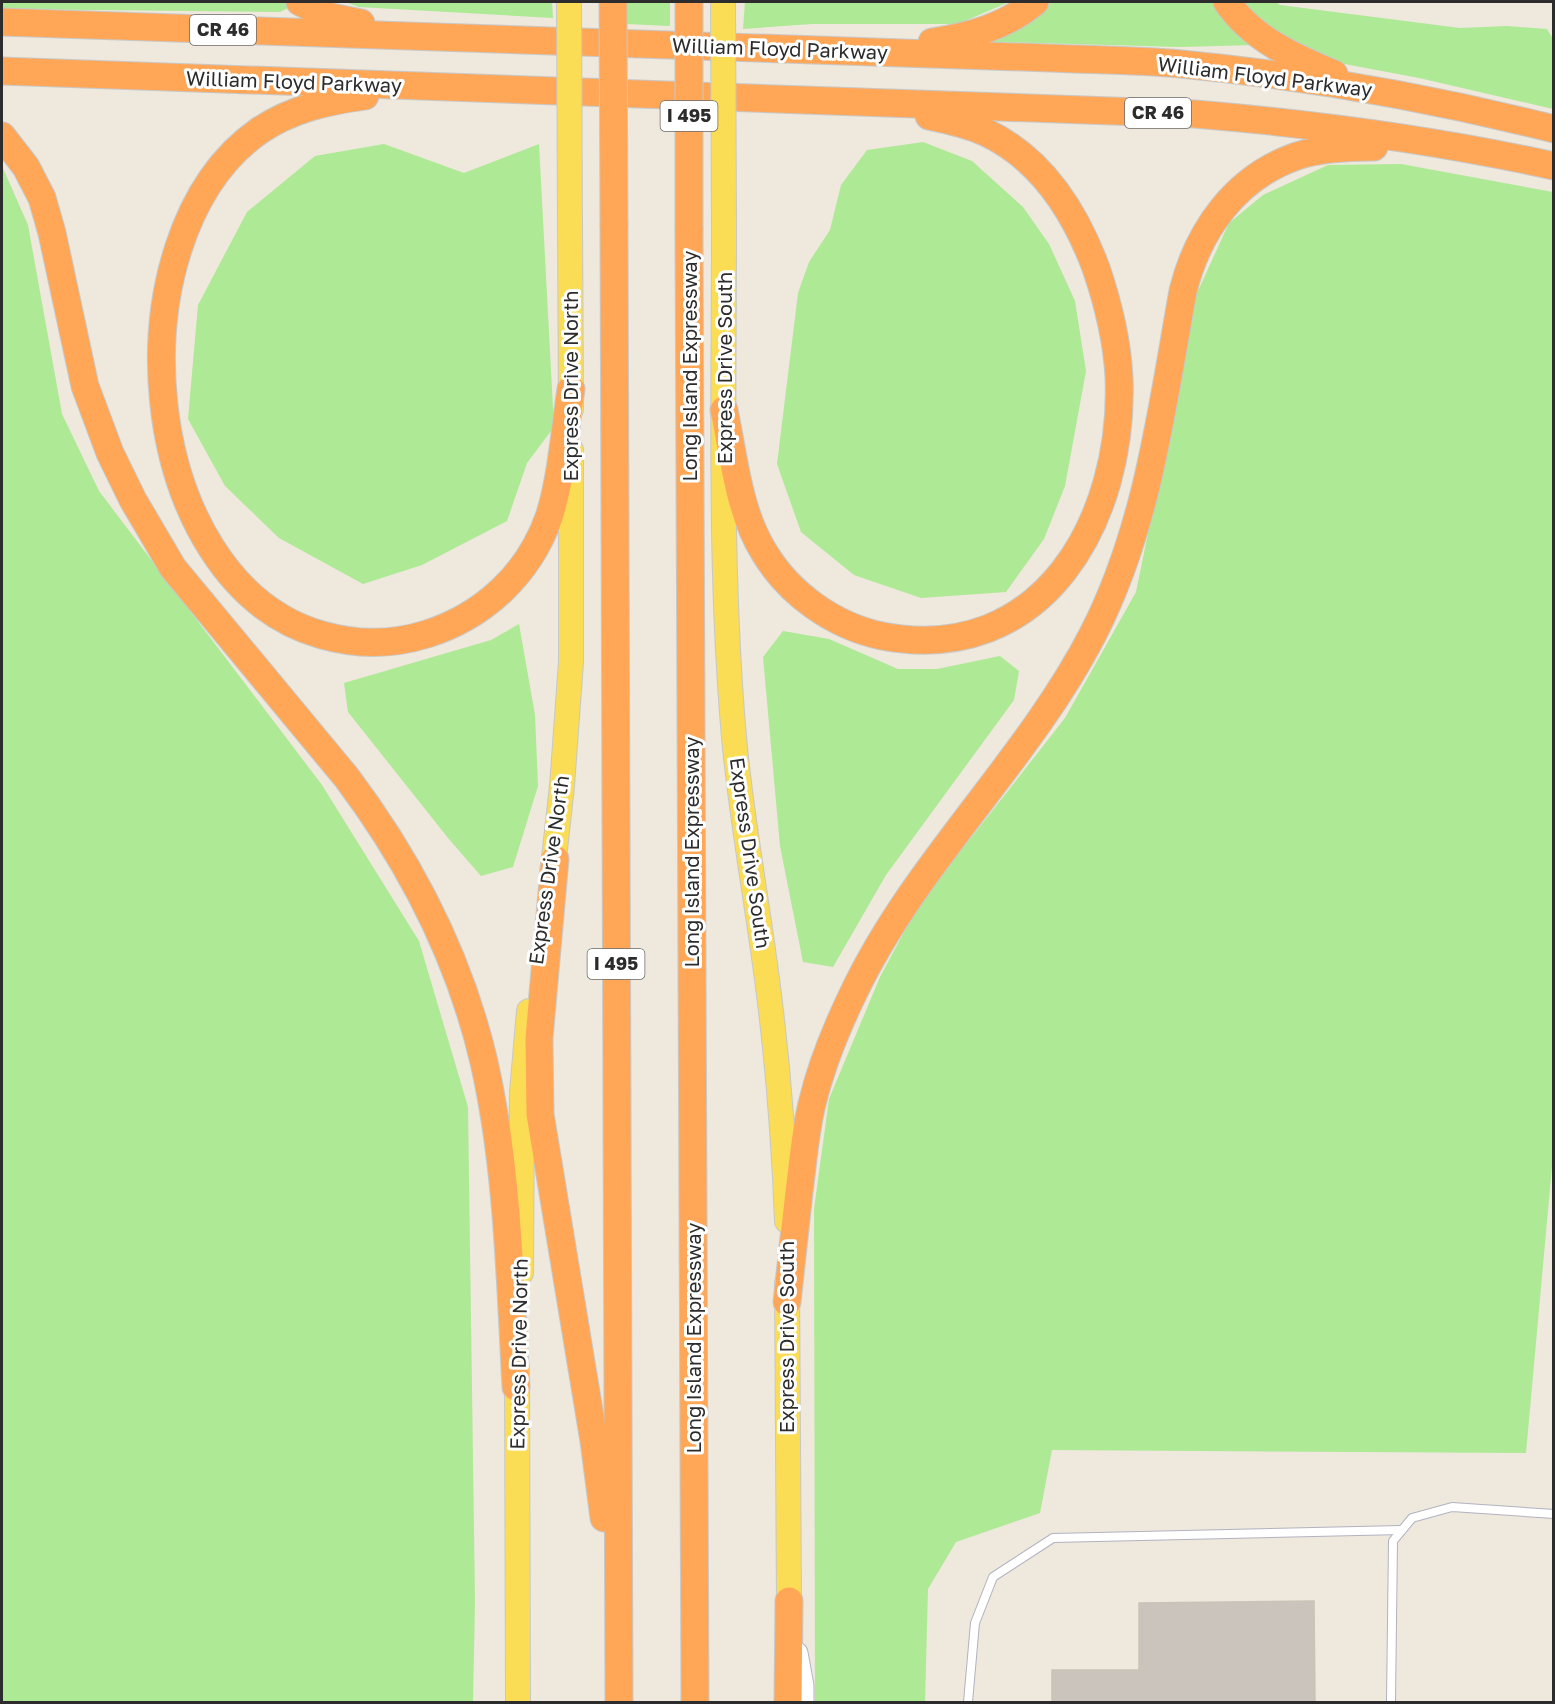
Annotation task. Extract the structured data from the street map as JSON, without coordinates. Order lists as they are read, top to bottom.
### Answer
{
  "streets": {
    "highway": [
      "CR 46",
      "William Floyd Parkway",
      "I 495",
      "Long Island Expressway"
    ],
    "main road": ["Express Drive South", "Express Drive North"]
  }
}
